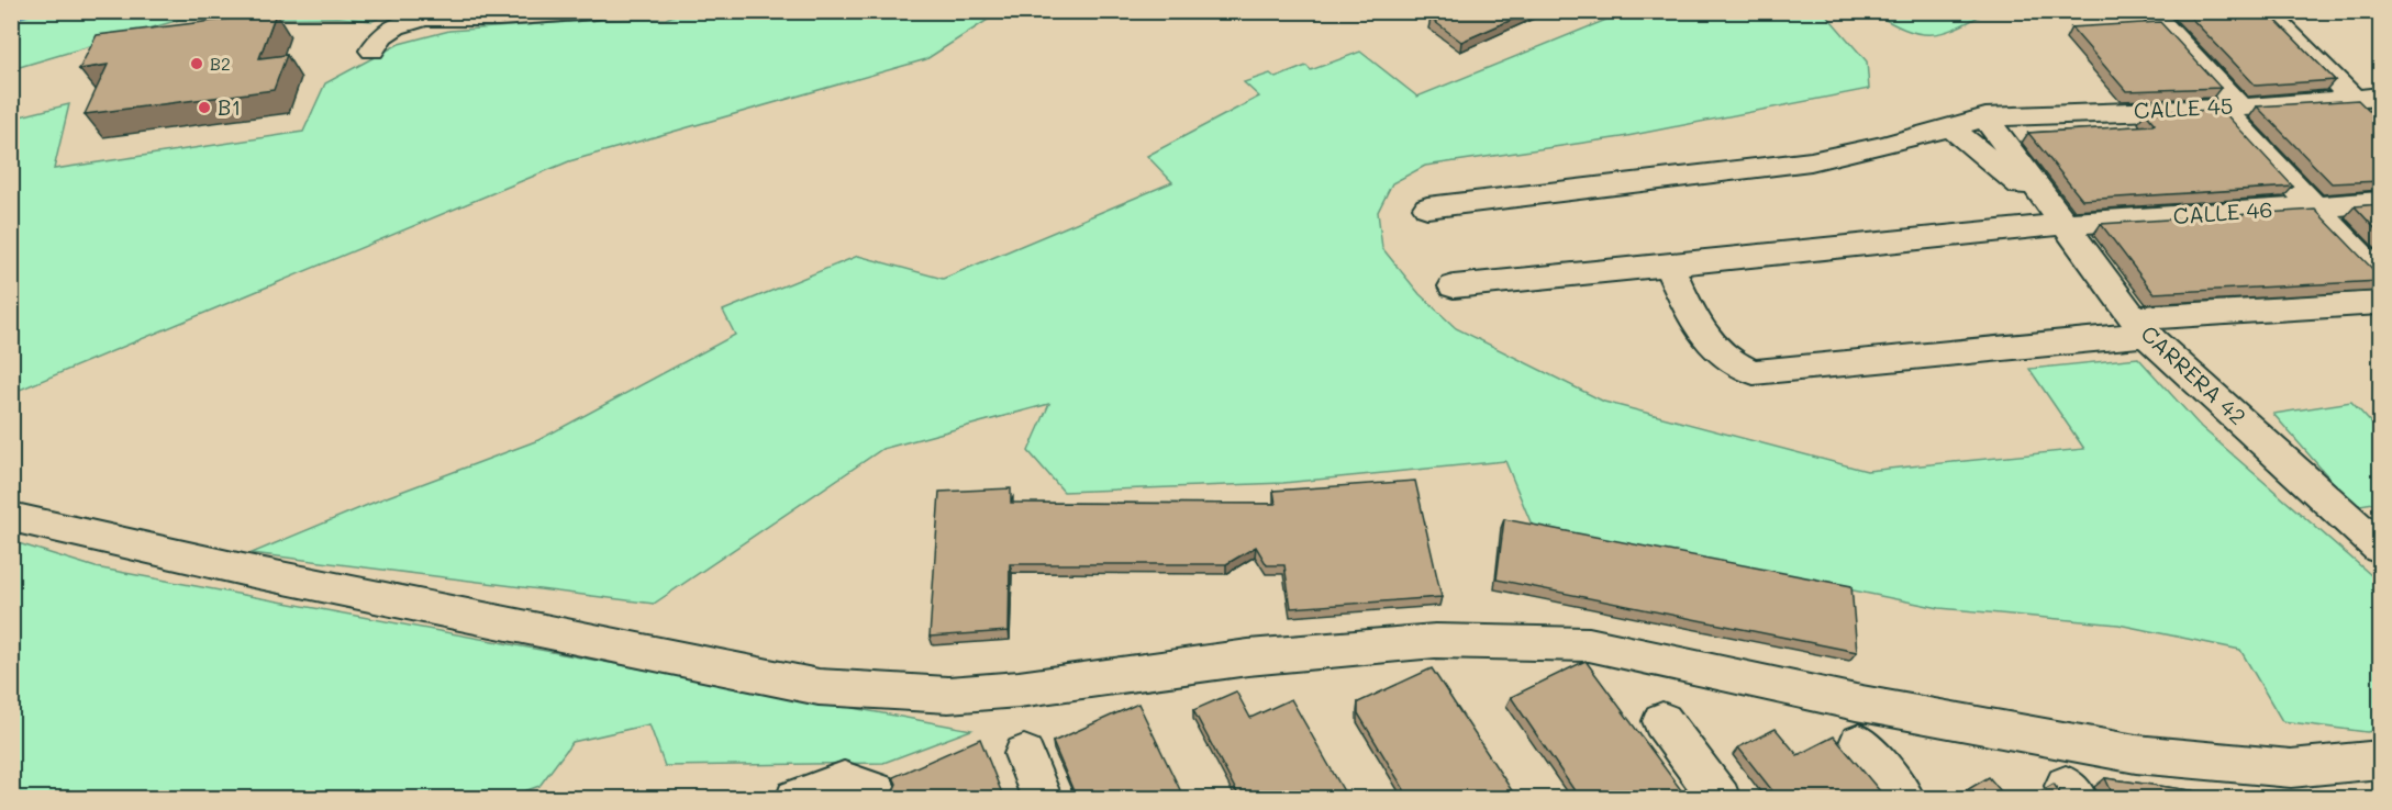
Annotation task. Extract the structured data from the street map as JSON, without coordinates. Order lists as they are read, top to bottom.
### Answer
{
  "streets": {
    "street": ["CALLE 45", "CALLE 46", "CARRERA 42"]
  },
  "crossings": [
    ["CALLE 45", "CARRERA 42"],
    ["CALLE 46", "CARRERA 42"]
  ],
  "places": ["B2", "B1"]
}
